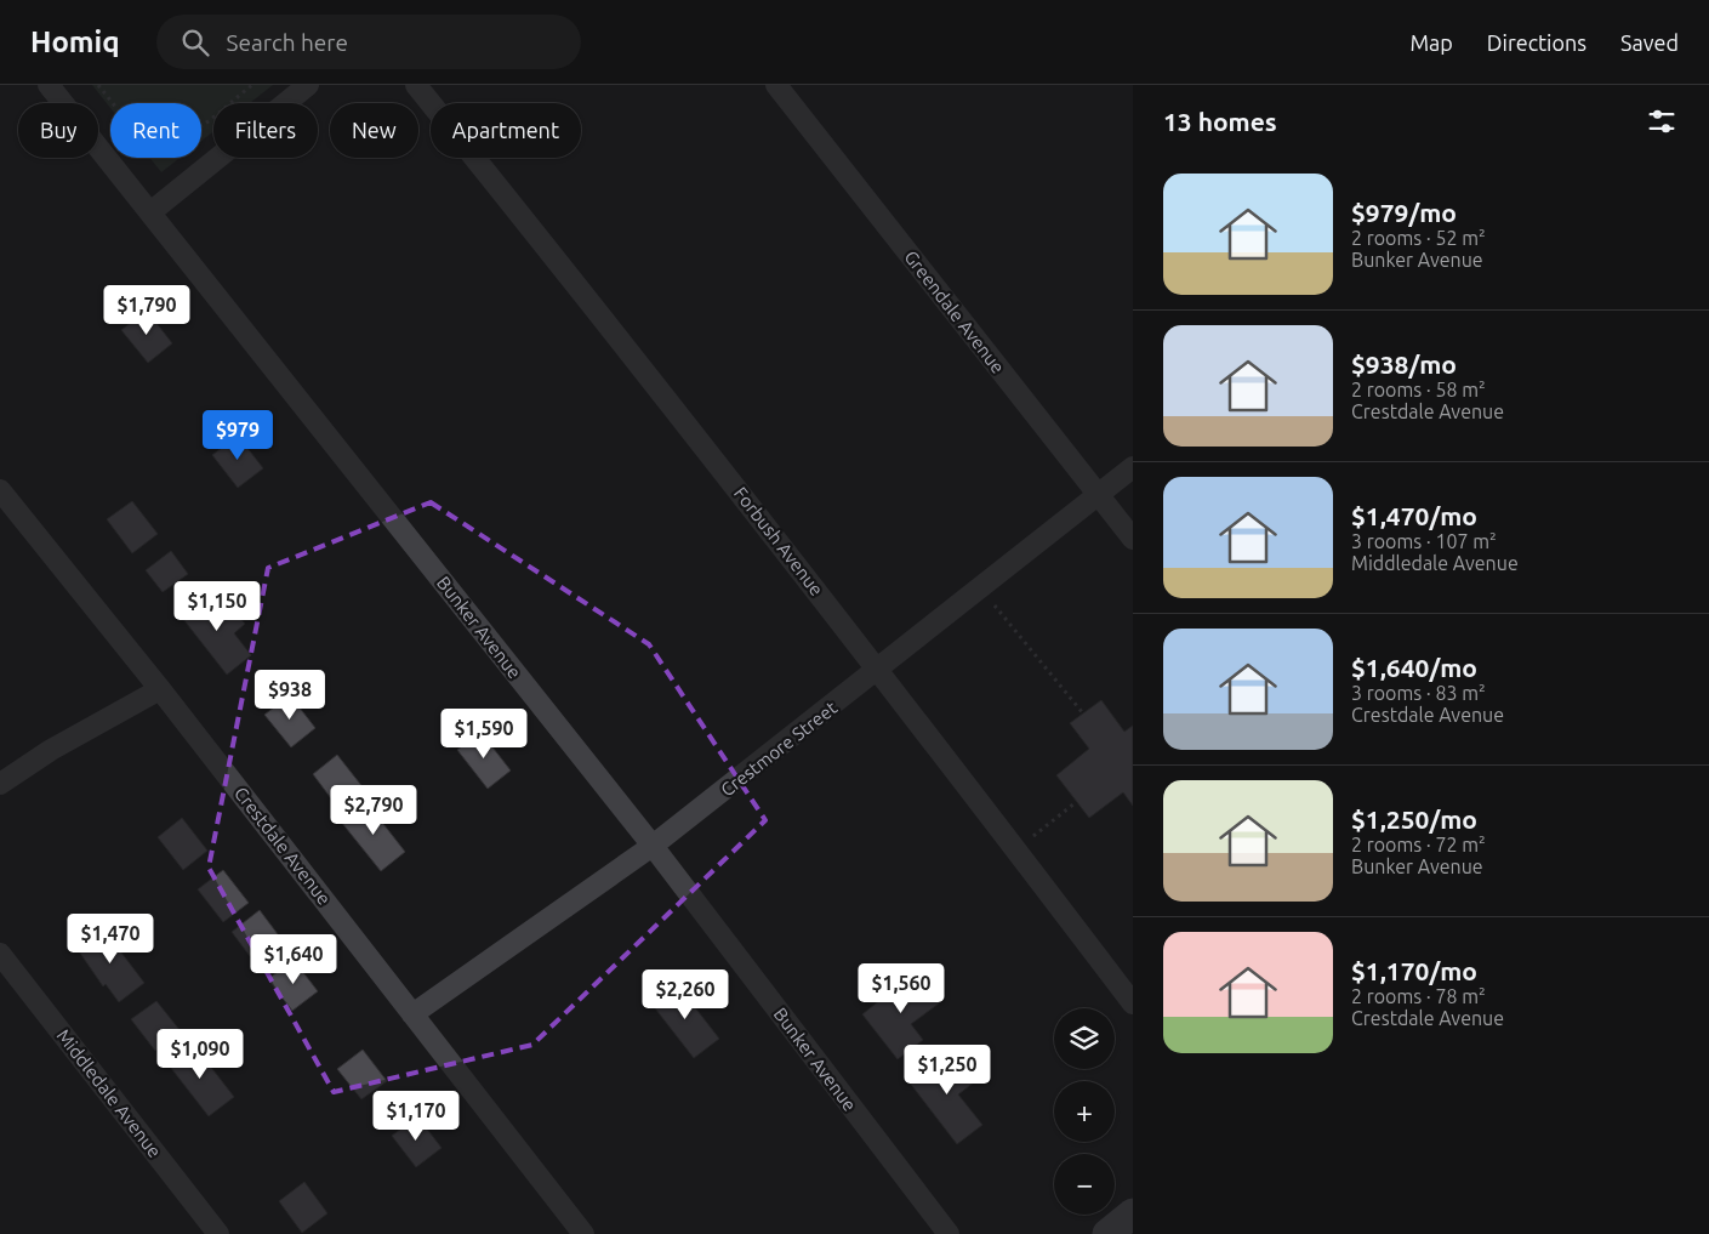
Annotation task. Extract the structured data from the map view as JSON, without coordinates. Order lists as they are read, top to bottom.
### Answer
{
  "streets": {
    "street": [
      "Greendale Avenue",
      "Forbush Avenue",
      "Bunker Avenue",
      "Crestmore Street",
      "Crestdale Avenue",
      "Middledale Avenue"
    ]
  },
  "crossings": [
    ["Greendale Avenue", "Crestmore Street"],
    ["Forbush Avenue", "Crestmore Street"],
    ["Bunker Avenue", "Crestmore Street"],
    ["Crestmore Street", "Crestdale Avenue"]
  ],
  "page": {
    "header": "Homiq",
    "search": "Search here",
    "nav": ["Map", "Directions", "Saved"],
    "heading": "13 homes",
    "chip": [
      "Buy",
      "Rent",
      "Filters",
      "New",
      "Apartment"
    ],
    "list": [
      {
        "name": "$979/mo",
        "note": "2 rooms · 52 m² · Bunker Avenue"
      },
      {
        "name": "$938/mo",
        "note": "2 rooms · 58 m² · Crestdale Avenue"
      },
      {
        "name": "$1,470/mo",
        "note": "3 rooms · 107 m² · Middledale Avenue"
      },
      {
        "name": "$1,640/mo",
        "note": "3 rooms · 83 m² · Crestdale Avenue"
      },
      {
        "name": "$1,250/mo",
        "note": "2 rooms · 72 m² · Bunker Avenue"
      },
      {
        "name": "$1,170/mo",
        "note": "2 rooms · 78 m² · Crestdale Avenue"
      }
    ],
    "price": [
      "$1,790",
      "$979",
      "$1,150",
      "$938",
      "$1,590",
      "$2,790",
      "$1,470",
      "$1,640",
      "$1,560",
      "$2,260",
      "$1,090",
      "$1,250",
      "$1,170"
    ],
    "map_buttons": ["+", "−"]
  }
}
